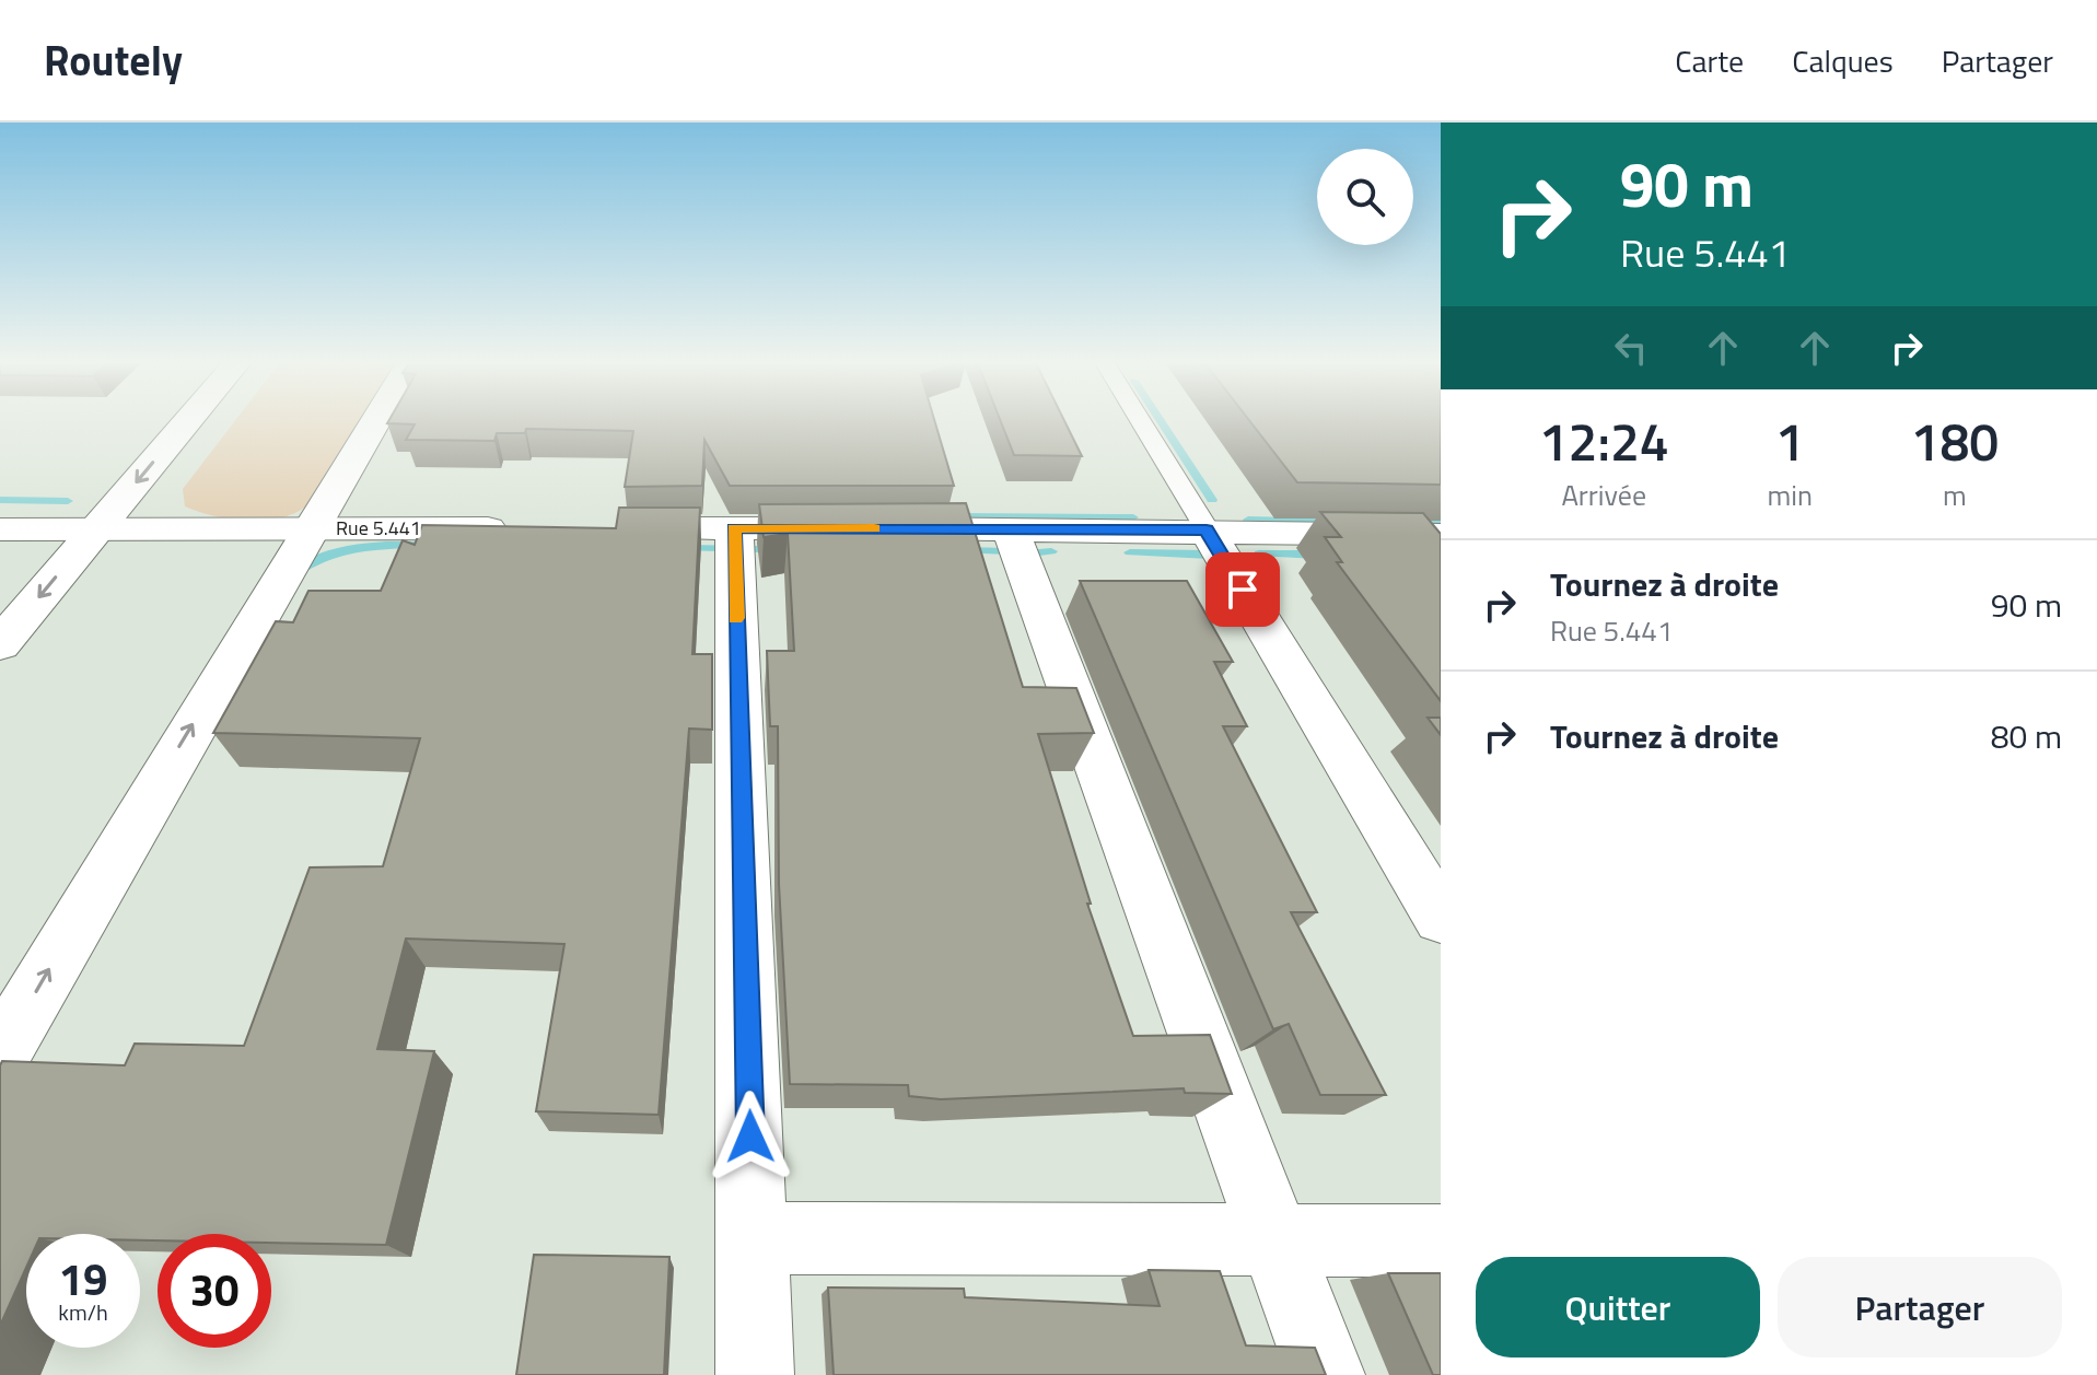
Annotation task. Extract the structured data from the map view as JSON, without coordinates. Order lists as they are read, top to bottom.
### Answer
{
  "streets": {
    "street": ["Rue 5.441"]
  },
  "page": {
    "header": "Routely",
    "nav": ["Carte", "Calques", "Partager"],
    "turn": ["90 m", "Rue 5.441"],
    "eta": [
      "12:24",
      "Arrivée",
      "1",
      "min",
      "180",
      "m"
    ],
    "list": [
      {
        "name": "Tournez à droite",
        "note": "Rue 5.441",
        "value": "90 m"
      },
      {
        "name": "Tournez à droite",
        "value": "80 m"
      }
    ],
    "speed": "19 km/h",
    "limit": "30",
    "buttons": ["Quitter", "Partager"]
  }
}
